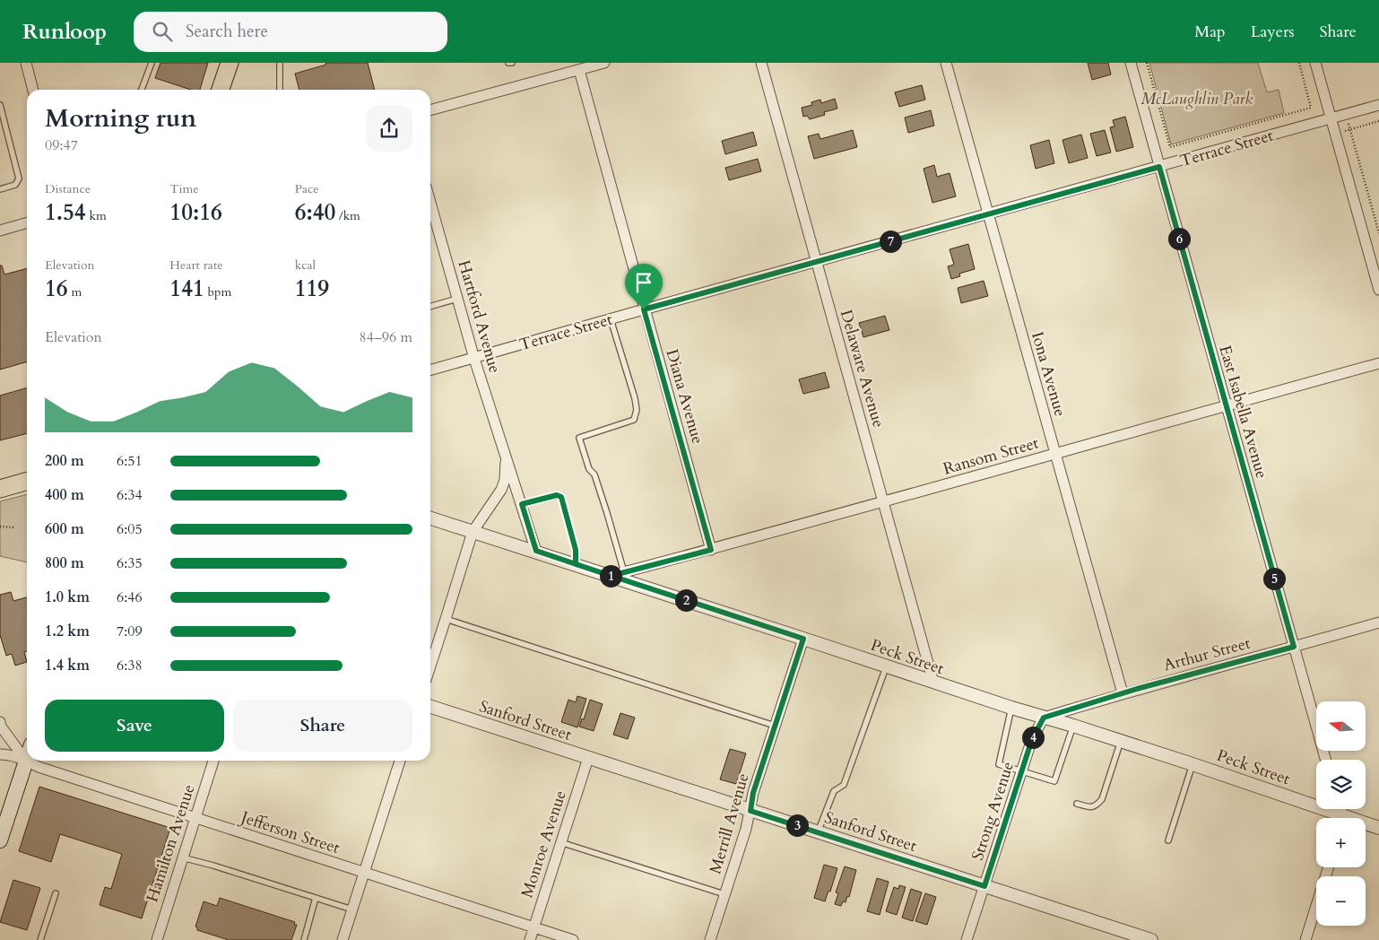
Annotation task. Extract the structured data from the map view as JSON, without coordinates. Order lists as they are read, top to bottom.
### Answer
{
  "streets": {
    "street": [
      "Terrace Street",
      "Hartford Avenue",
      "Delaware Avenue",
      "Iona Avenue",
      "Diana Avenue",
      "East Isabella Avenue",
      "Ransom Street",
      "Arthur Street",
      "Peck Street",
      "Sanford Street",
      "Strong Avenue",
      "Merrill Avenue",
      "Jefferson Street",
      "Hamilton Avenue",
      "Monroe Avenue"
    ]
  },
  "crossings": [
    ["Terrace Street", "Hartford Avenue"],
    ["Terrace Street", "Delaware Avenue"],
    ["Terrace Street", "Iona Avenue"],
    ["Terrace Street", "Diana Avenue"],
    ["Terrace Street", "East Isabella Avenue"],
    ["Hartford Avenue", "Peck Street"],
    ["Delaware Avenue", "Ransom Street"],
    ["Delaware Avenue", "Peck Street"],
    ["Iona Avenue", "Ransom Street"],
    ["Iona Avenue", "Arthur Street"],
    ["Diana Avenue", "Ransom Street"],
    ["East Isabella Avenue", "Ransom Street"],
    ["East Isabella Avenue", "Arthur Street"],
    ["Ransom Street", "Peck Street"],
    ["Arthur Street", "Peck Street"],
    ["Arthur Street", "Strong Avenue"],
    ["Peck Street", "Strong Avenue"],
    ["Peck Street", "Merrill Avenue"],
    ["Sanford Street", "Strong Avenue"],
    ["Sanford Street", "Merrill Avenue"],
    ["Sanford Street", "Monroe Avenue"],
    ["Jefferson Street", "Hamilton Avenue"],
    ["Jefferson Street", "Monroe Avenue"]
  ],
  "parks": ["McLaughlin Park"],
  "north": "left",
  "page": {
    "header": "Runloop",
    "search": "Search here",
    "nav": ["Map", "Layers", "Share"],
    "heading": ["Morning run", "09:47"],
    "stats": [
      ["Distance", "1.54 km"],
      ["Time", "10:16"],
      ["Pace", "6:40 /km"],
      ["Elevation", "16 m"],
      ["Heart rate", "141 bpm"],
      ["kcal", "119"]
    ],
    "pins": [
      "6",
      "7",
      "1",
      "5",
      "2",
      "4",
      "3"
    ],
    "chart": ["Elevation", "84–96 m"],
    "list": [
      {
        "name": "200 m",
        "note": "6:51"
      },
      {
        "name": "400 m",
        "note": "6:34"
      },
      {
        "name": "600 m",
        "note": "6:05"
      },
      {
        "name": "800 m",
        "note": "6:35"
      },
      {
        "name": "1.0 km",
        "note": "6:46"
      },
      {
        "name": "1.2 km",
        "note": "7:09"
      },
      {
        "name": "1.4 km",
        "note": "6:38"
      }
    ],
    "buttons": ["Save", "Share"],
    "map_buttons": ["+", "−"]
  }
}
